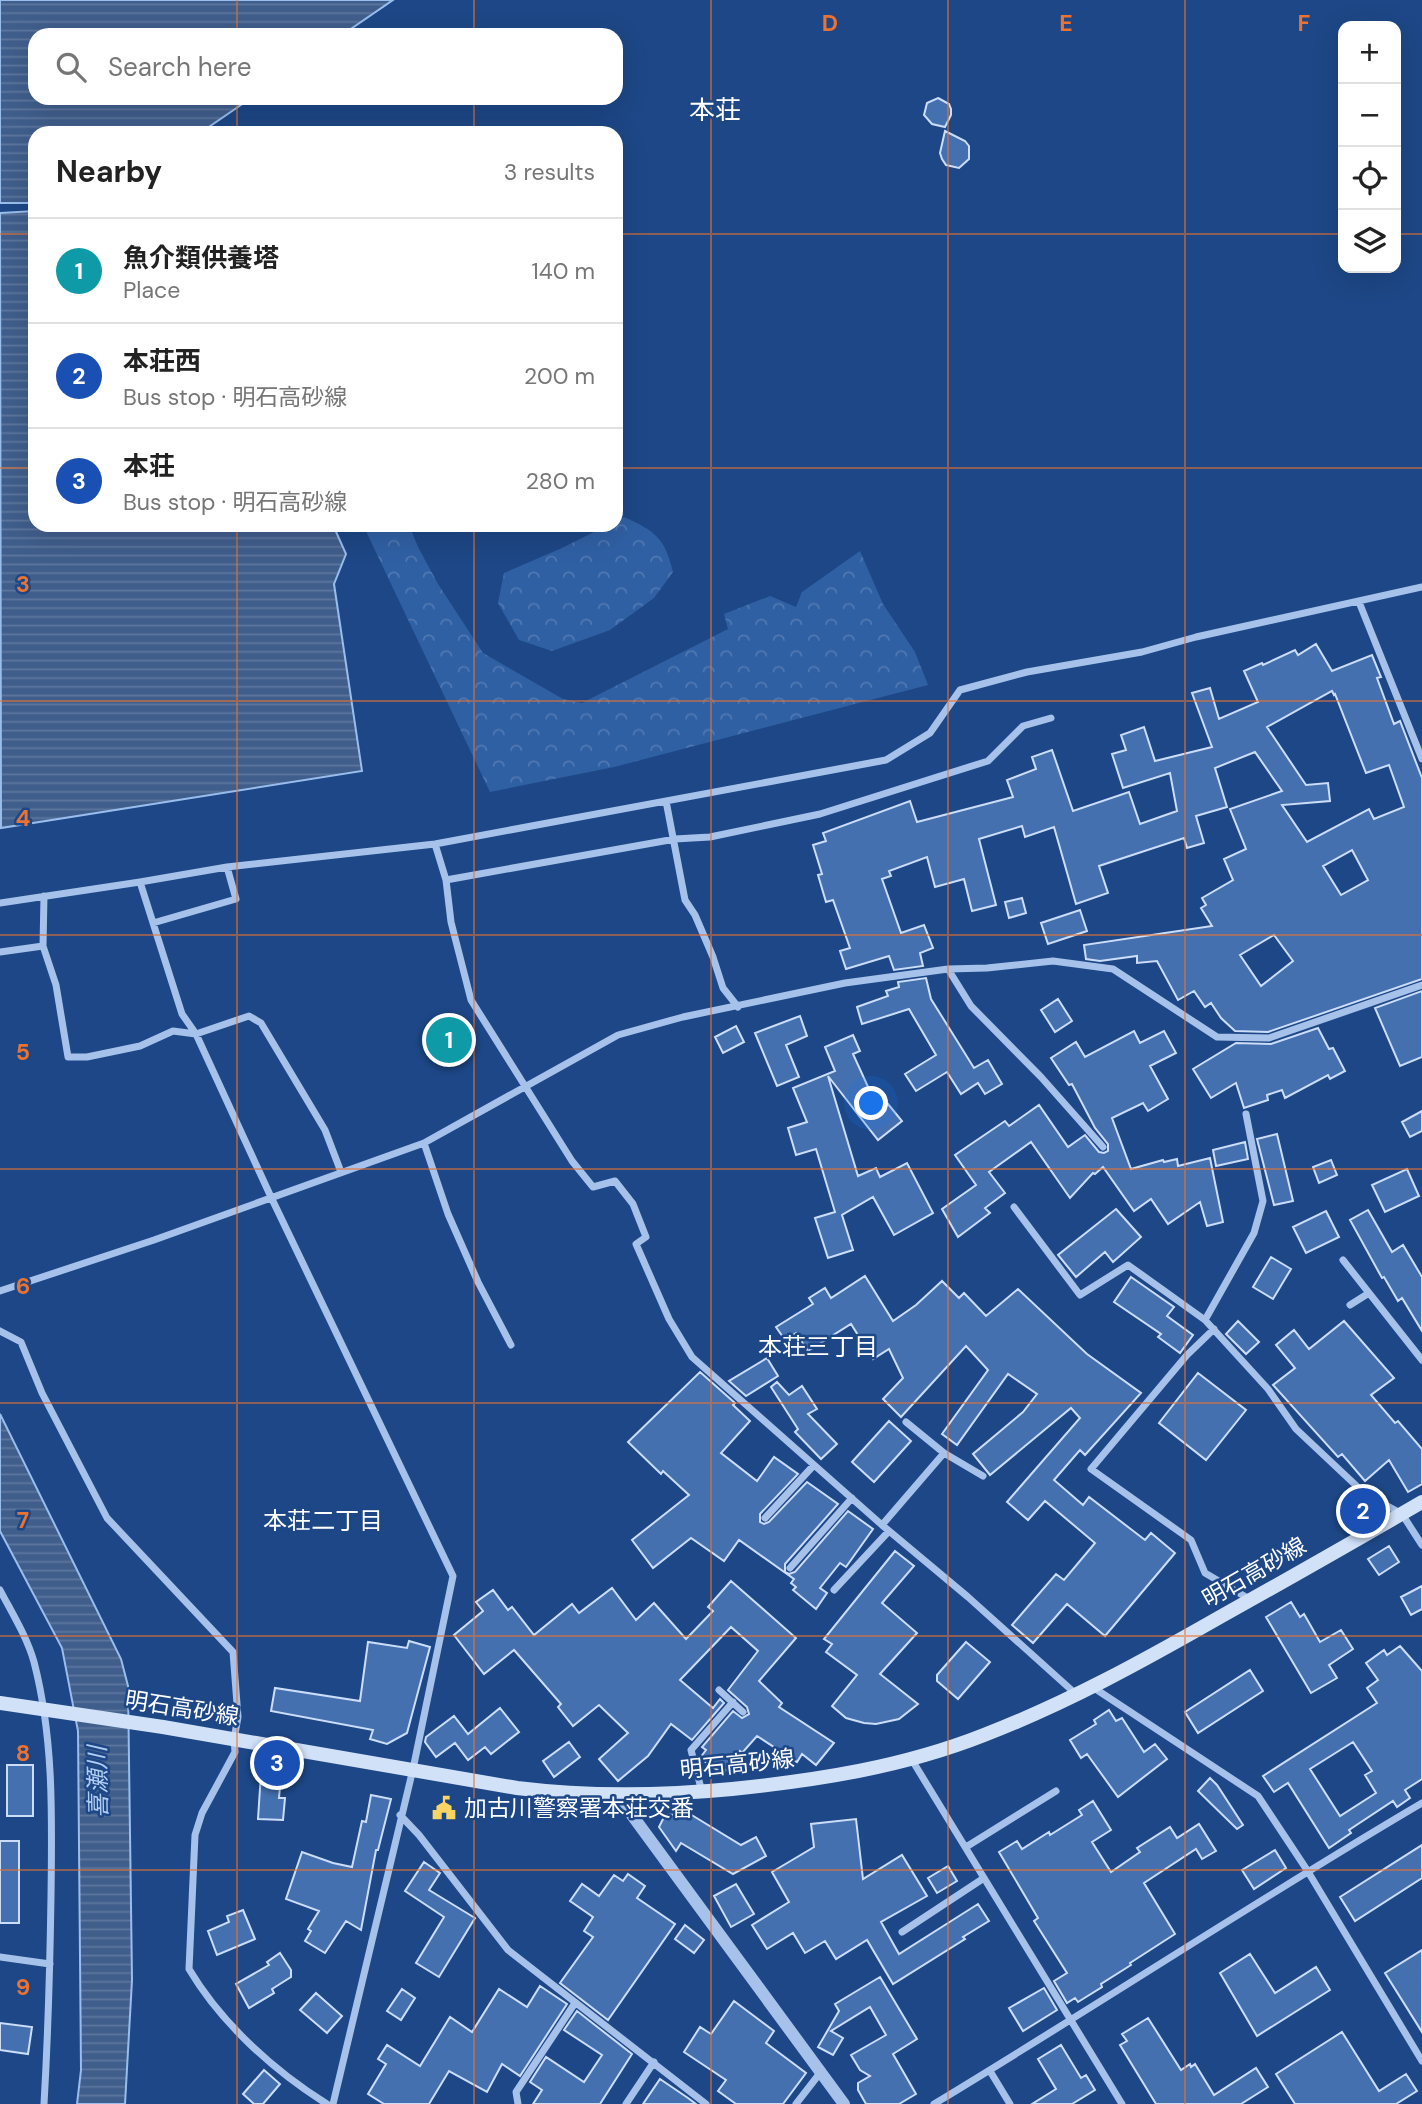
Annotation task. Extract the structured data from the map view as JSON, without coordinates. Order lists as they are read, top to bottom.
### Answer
{
  "streets": {
    "main road": ["明石高砂線"]
  },
  "districts": ["本荘", "本荘三丁目", "本荘二丁目"],
  "water": ["喜瀬川"],
  "places": {
    "public building": ["加古川警察署本荘交番"]
  },
  "page": {
    "map_buttons": ["+", "−"],
    "search": "Search here",
    "heading": ["Nearby", "3 results"],
    "list": [
      {
        "mark": "1",
        "name": "魚介類供養塔",
        "note": "Place",
        "value": "140 m"
      },
      {
        "mark": "2",
        "name": "本荘西",
        "note": "Bus stop · 明石高砂線",
        "value": "200 m"
      },
      {
        "mark": "3",
        "name": "本荘",
        "note": "Bus stop · 明石高砂線",
        "value": "280 m"
      }
    ],
    "pins": ["1", "2", "3"]
  },
  "grid": {
    "columns": ["D", "E", "F"],
    "rows": [
      "3",
      "4",
      "5",
      "6",
      "7",
      "8",
      "9"
    ]
  }
}
